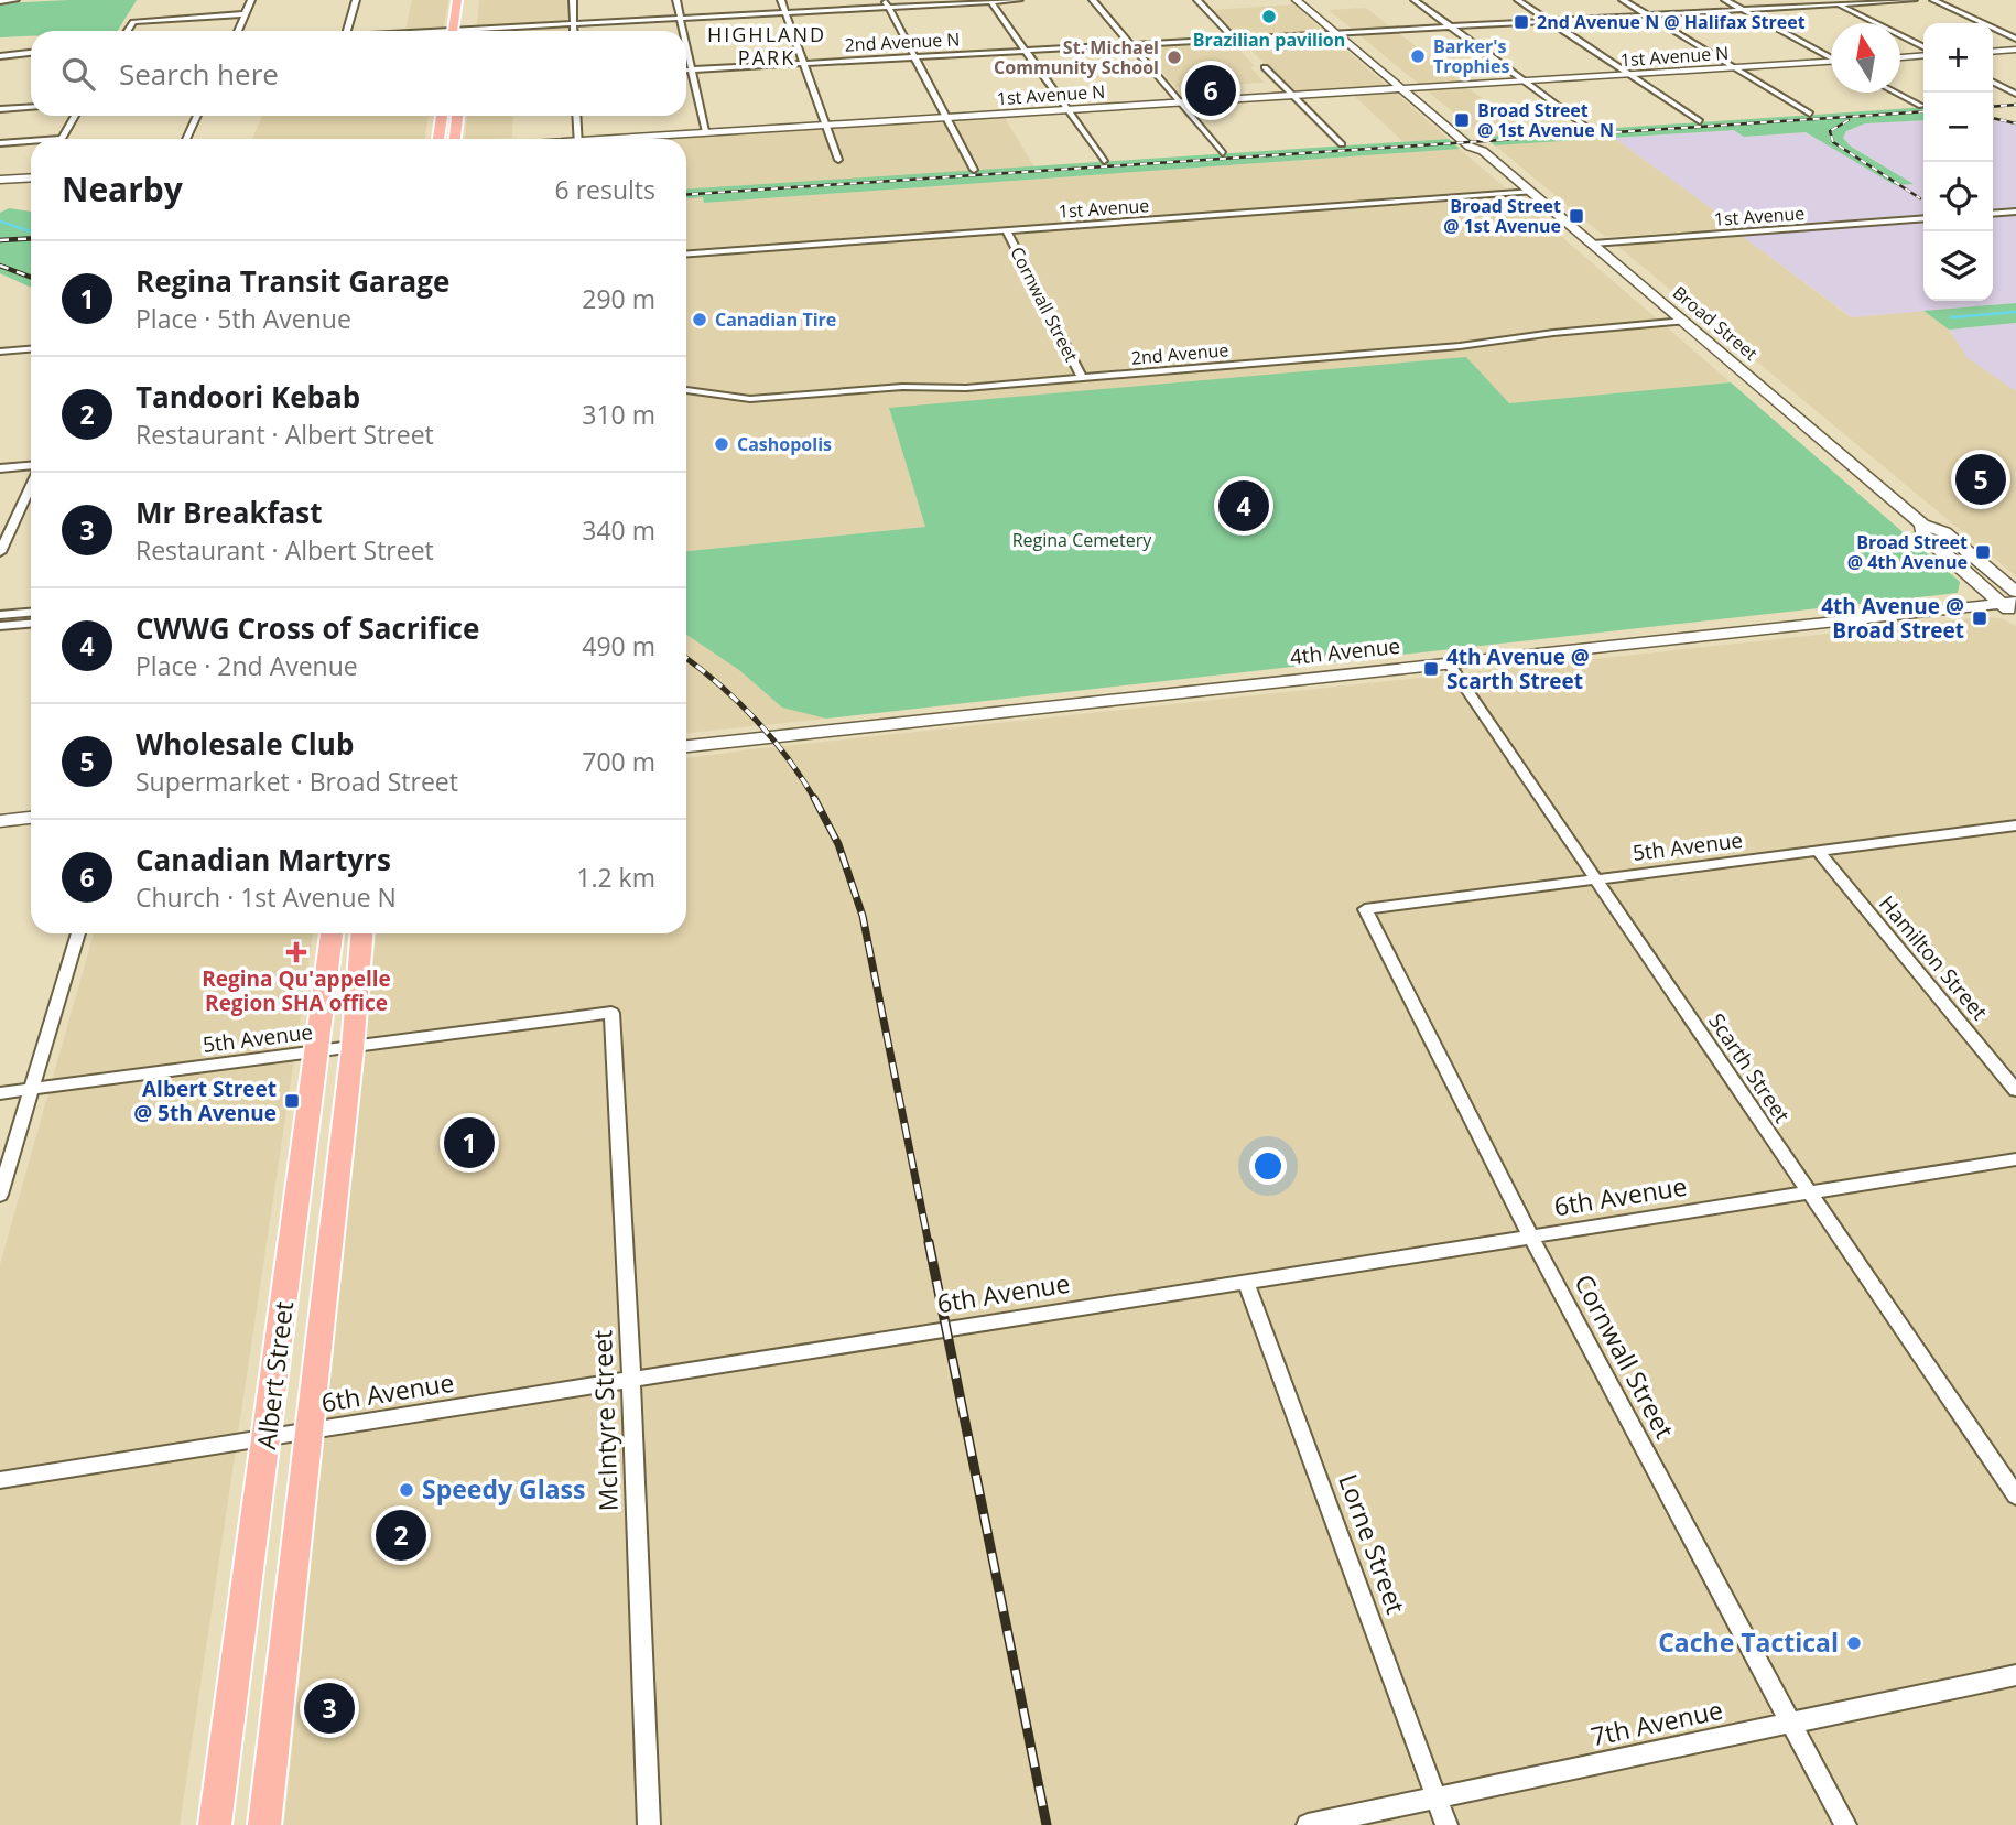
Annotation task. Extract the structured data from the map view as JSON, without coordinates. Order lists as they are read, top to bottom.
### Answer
{
  "streets": {
    "main road": [
      "1st Avenue N",
      "Broad Street",
      "4th Avenue",
      "Albert Street"
    ],
    "street": [
      "2nd Avenue N",
      "1st Avenue",
      "Cornwall Street",
      "2nd Avenue",
      "5th Avenue",
      "Hamilton Street",
      "Scarth Street",
      "6th Avenue",
      "McIntyre Street",
      "Lorne Street",
      "7th Avenue"
    ]
  },
  "crossings": [
    ["2nd Avenue N", "Broad Street"],
    ["1st Avenue N", "Broad Street"],
    ["1st Avenue", "Cornwall Street"],
    ["1st Avenue", "Broad Street"],
    ["Cornwall Street", "2nd Avenue"],
    ["Cornwall Street", "5th Avenue"],
    ["Cornwall Street", "6th Avenue"],
    ["Cornwall Street", "7th Avenue"],
    ["Broad Street", "2nd Avenue"],
    ["Broad Street", "4th Avenue"],
    ["4th Avenue", "Scarth Street"],
    ["5th Avenue", "Hamilton Street"],
    ["5th Avenue", "Scarth Street"],
    ["5th Avenue", "Albert Street"],
    ["5th Avenue", "McIntyre Street"],
    ["Scarth Street", "6th Avenue"],
    ["6th Avenue", "Albert Street"],
    ["6th Avenue", "McIntyre Street"],
    ["6th Avenue", "Lorne Street"],
    ["Lorne Street", "7th Avenue"]
  ],
  "districts": ["HIGHLAND PARK"],
  "parks": ["Regina Cemetery"],
  "places": {
    "other": [
      "Brazilian pavilion",
      "Barker's Trophies",
      "St. Michael Community School",
      "Canadian Tire",
      "Cashopolis",
      "Speedy Glass",
      "Cache Tactical"
    ],
    "transit": [
      "2nd Avenue N @ Halifax Street",
      "Broad Street @ 1st Avenue N",
      "Broad Street @ 1st Avenue",
      "Broad Street @ 4th Avenue",
      "4th Avenue @ Broad Street",
      "4th Avenue @ Scarth Street",
      "Albert Street @ 5th Avenue"
    ],
    "health": ["Regina Qu'appelle Region SHA office"]
  },
  "north": "top",
  "page": {
    "map_buttons": ["+", "−"],
    "search": "Search here",
    "pins": [
      "6",
      "5",
      "4",
      "1",
      "2",
      "3"
    ],
    "heading": ["Nearby", "6 results"],
    "list": [
      {
        "mark": "1",
        "name": "Regina Transit Garage",
        "note": "Place · 5th Avenue",
        "value": "290 m"
      },
      {
        "mark": "2",
        "name": "Tandoori Kebab",
        "note": "Restaurant · Albert Street",
        "value": "310 m"
      },
      {
        "mark": "3",
        "name": "Mr Breakfast",
        "note": "Restaurant · Albert Street",
        "value": "340 m"
      },
      {
        "mark": "4",
        "name": "CWWG Cross of Sacrifice",
        "note": "Place · 2nd Avenue",
        "value": "490 m"
      },
      {
        "mark": "5",
        "name": "Wholesale Club",
        "note": "Supermarket · Broad Street",
        "value": "700 m"
      },
      {
        "mark": "6",
        "name": "Canadian Martyrs",
        "note": "Church · 1st Avenue N",
        "value": "1.2 km"
      }
    ]
  }
}
